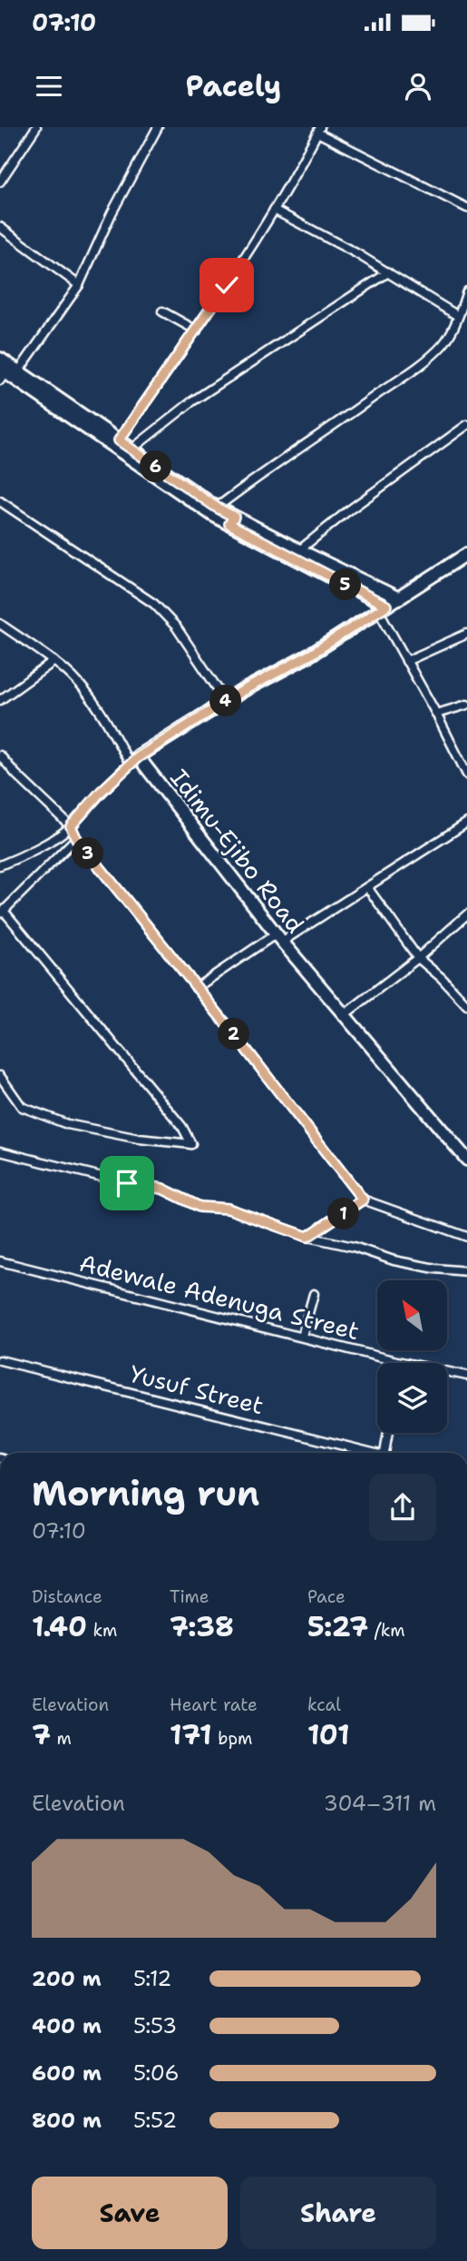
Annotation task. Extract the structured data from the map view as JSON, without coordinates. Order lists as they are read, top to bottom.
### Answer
{
  "streets": {
    "main road": ["Idimu-Ejibo Road"],
    "street": ["Adewale Adenuga Street", "Yusuf Street"]
  },
  "north": "top left",
  "page": {
    "status": "07:10",
    "header": "Pacely",
    "pins": [
      "6",
      "5",
      "4",
      "3",
      "2",
      "1"
    ],
    "heading": ["Morning run", "07:10"],
    "stats": [
      ["Distance", "1.40 km"],
      ["Time", "7:38"],
      ["Pace", "5:27 /km"],
      ["Elevation", "7 m"],
      ["Heart rate", "171 bpm"],
      ["kcal", "101"]
    ],
    "chart": ["Elevation", "304–311 m"],
    "list": [
      {
        "name": "200 m",
        "note": "5:12"
      },
      {
        "name": "400 m",
        "note": "5:53"
      },
      {
        "name": "600 m",
        "note": "5:06"
      },
      {
        "name": "800 m",
        "note": "5:52"
      }
    ],
    "buttons": ["Save", "Share"]
  }
}
